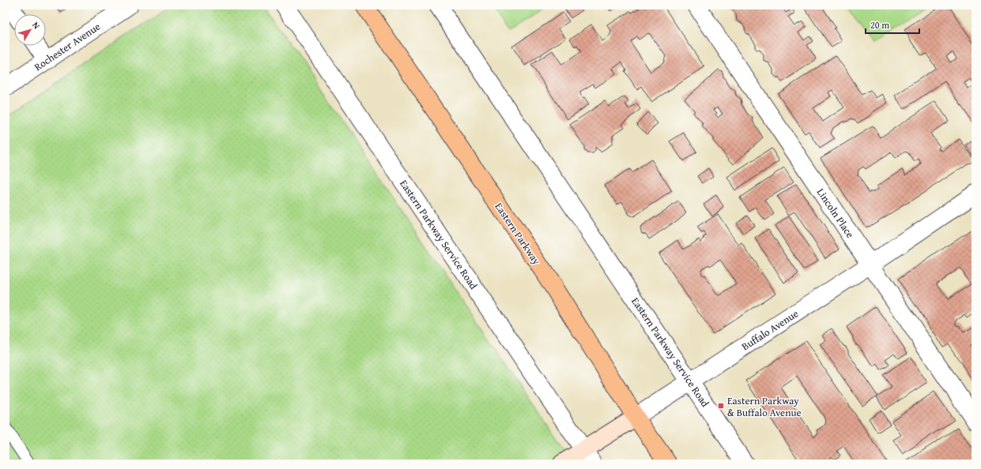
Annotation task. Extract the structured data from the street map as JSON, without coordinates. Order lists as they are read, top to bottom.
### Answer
{
  "streets": {
    "main road": ["Eastern Parkway"],
    "street": [
      "Rochester Avenue",
      "Lincoln Place",
      "Eastern Parkway Service Road",
      "Buffalo Avenue"
    ]
  },
  "crossings": [
    ["Lincoln Place", "Buffalo Avenue"],
    ["Eastern Parkway", "Buffalo Avenue"],
    ["Eastern Parkway Service Road", "Buffalo Avenue"]
  ],
  "places": {
    "transit": ["Eastern Parkway & Buffalo Avenue"]
  },
  "scale_bar": "20 m",
  "north": "top right"
}
